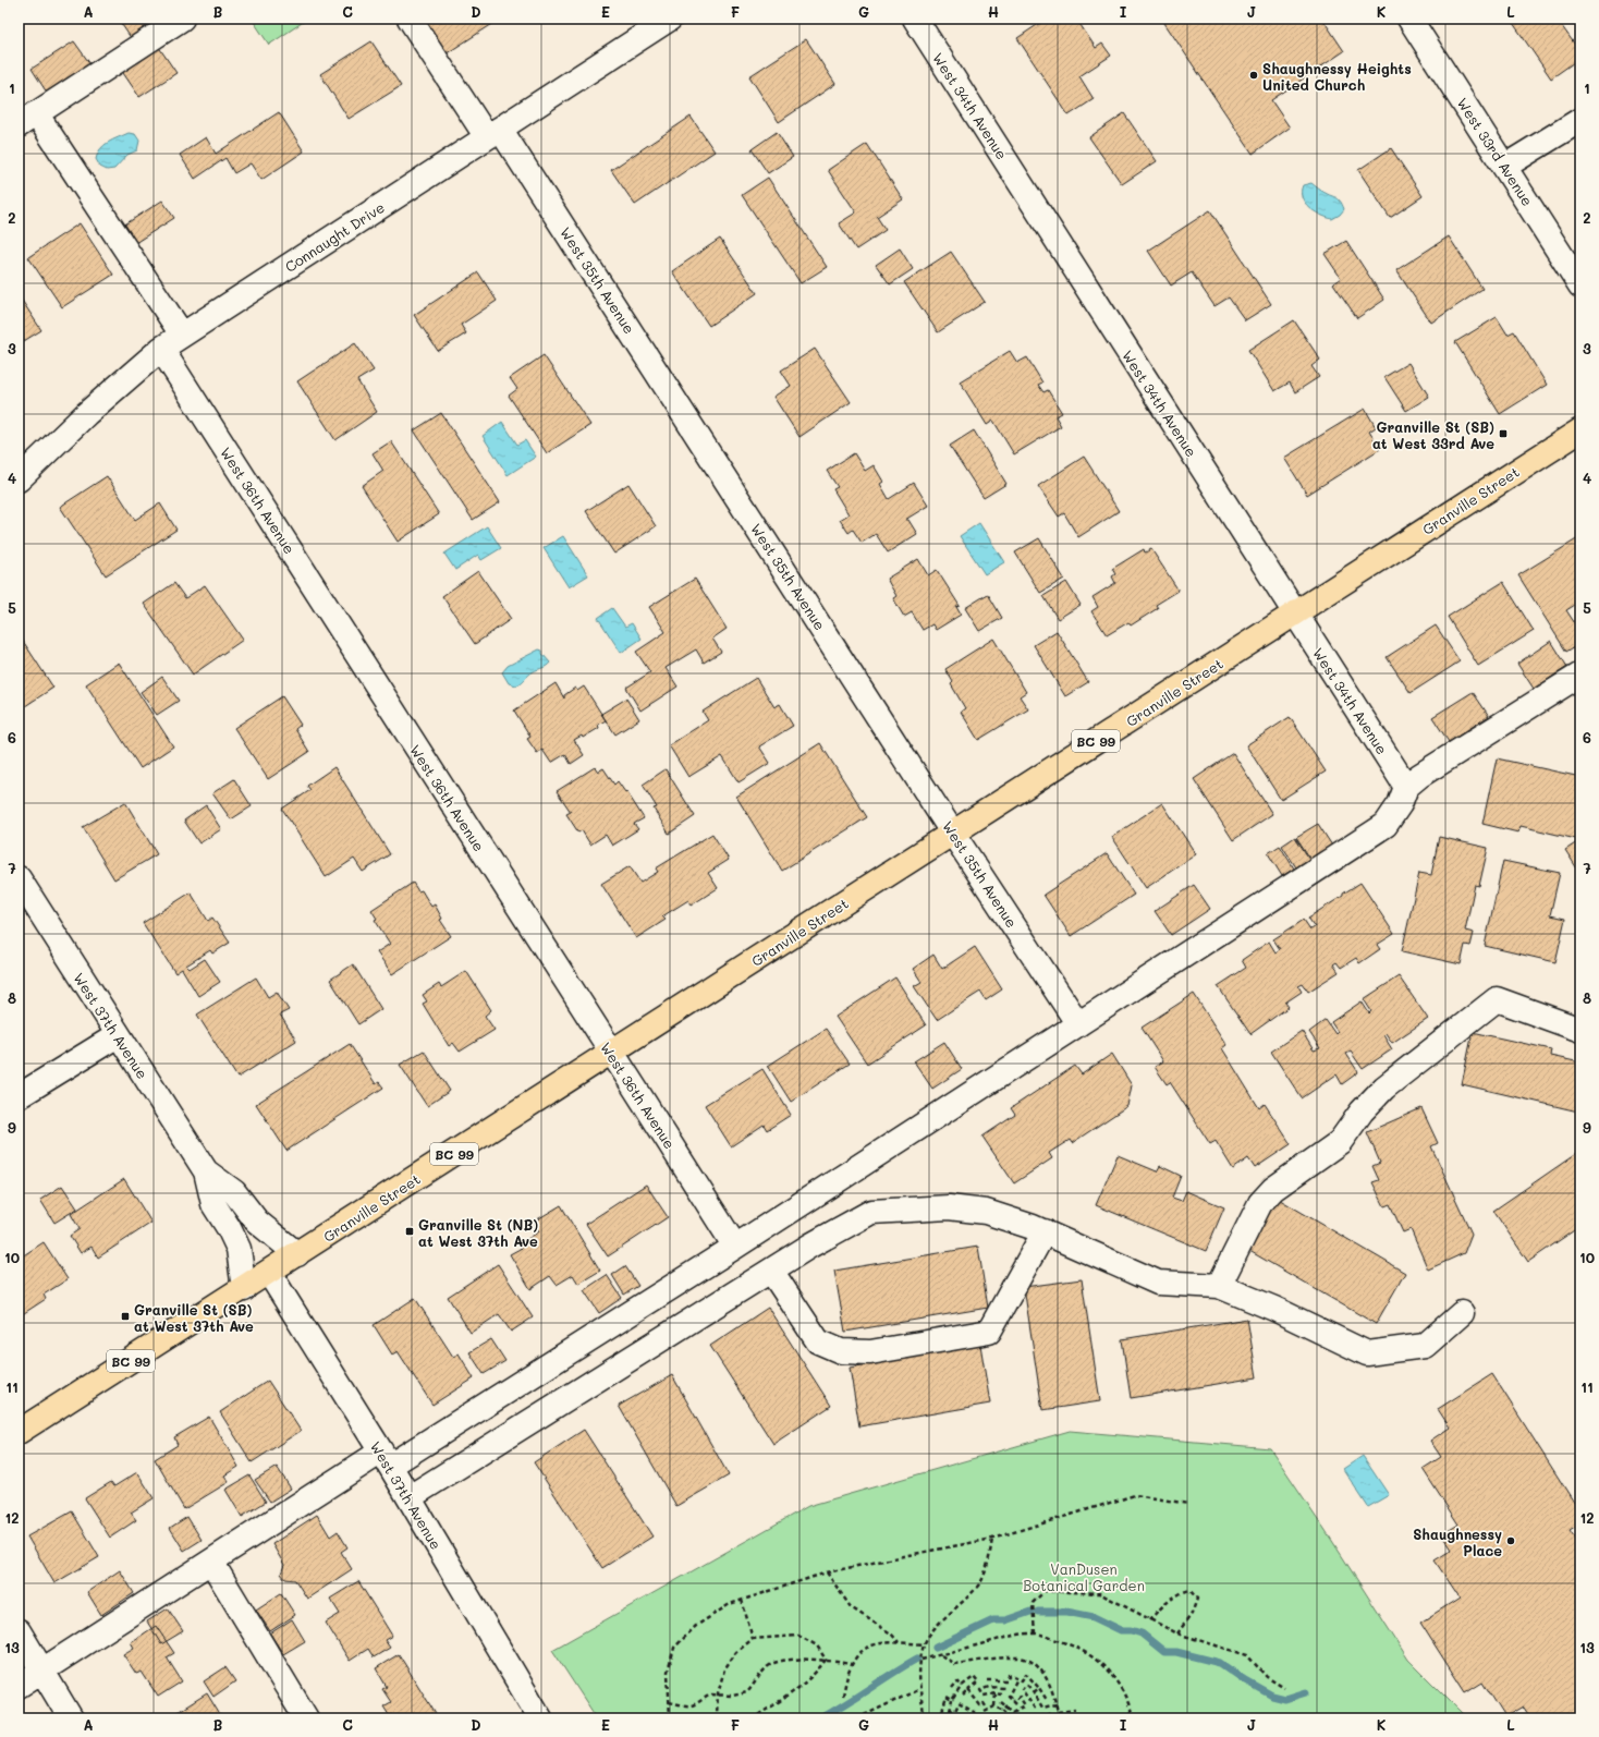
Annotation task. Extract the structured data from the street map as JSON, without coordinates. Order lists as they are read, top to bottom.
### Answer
{
  "streets": {
    "highway": ["Granville Street", "BC 99"],
    "street": [
      "West 34th Avenue",
      "West 33rd Avenue",
      "Connaught Drive",
      "West 35th Avenue",
      "West 36th Avenue",
      "West 37th Avenue"
    ]
  },
  "crossings": [
    ["West 34th Avenue", "Granville Street"],
    ["Connaught Drive", "West 35th Avenue"],
    ["Connaught Drive", "West 36th Avenue"],
    ["West 35th Avenue", "Granville Street"],
    ["West 36th Avenue", "Granville Street"],
    ["Granville Street", "West 37th Avenue"]
  ],
  "parks": ["VanDusen Botanical Garden"],
  "places": {
    "other": ["Shaughnessy Heights United Church", "Shaughnessy Place"],
    "transit": ["Granville St (SB) at West 33rd Ave", "Granville St (NB) at West 37th Ave", "Granville St (SB) at West 37th Ave"]
  },
  "grid": {
    "columns": [
      "A",
      "B",
      "C",
      "D",
      "E",
      "F",
      "G",
      "H",
      "I",
      "J",
      "K",
      "L"
    ],
    "rows": [
      "1",
      "2",
      "3",
      "4",
      "5",
      "6",
      "7",
      "8",
      "9",
      "10",
      "11",
      "12",
      "13"
    ]
  }
}
